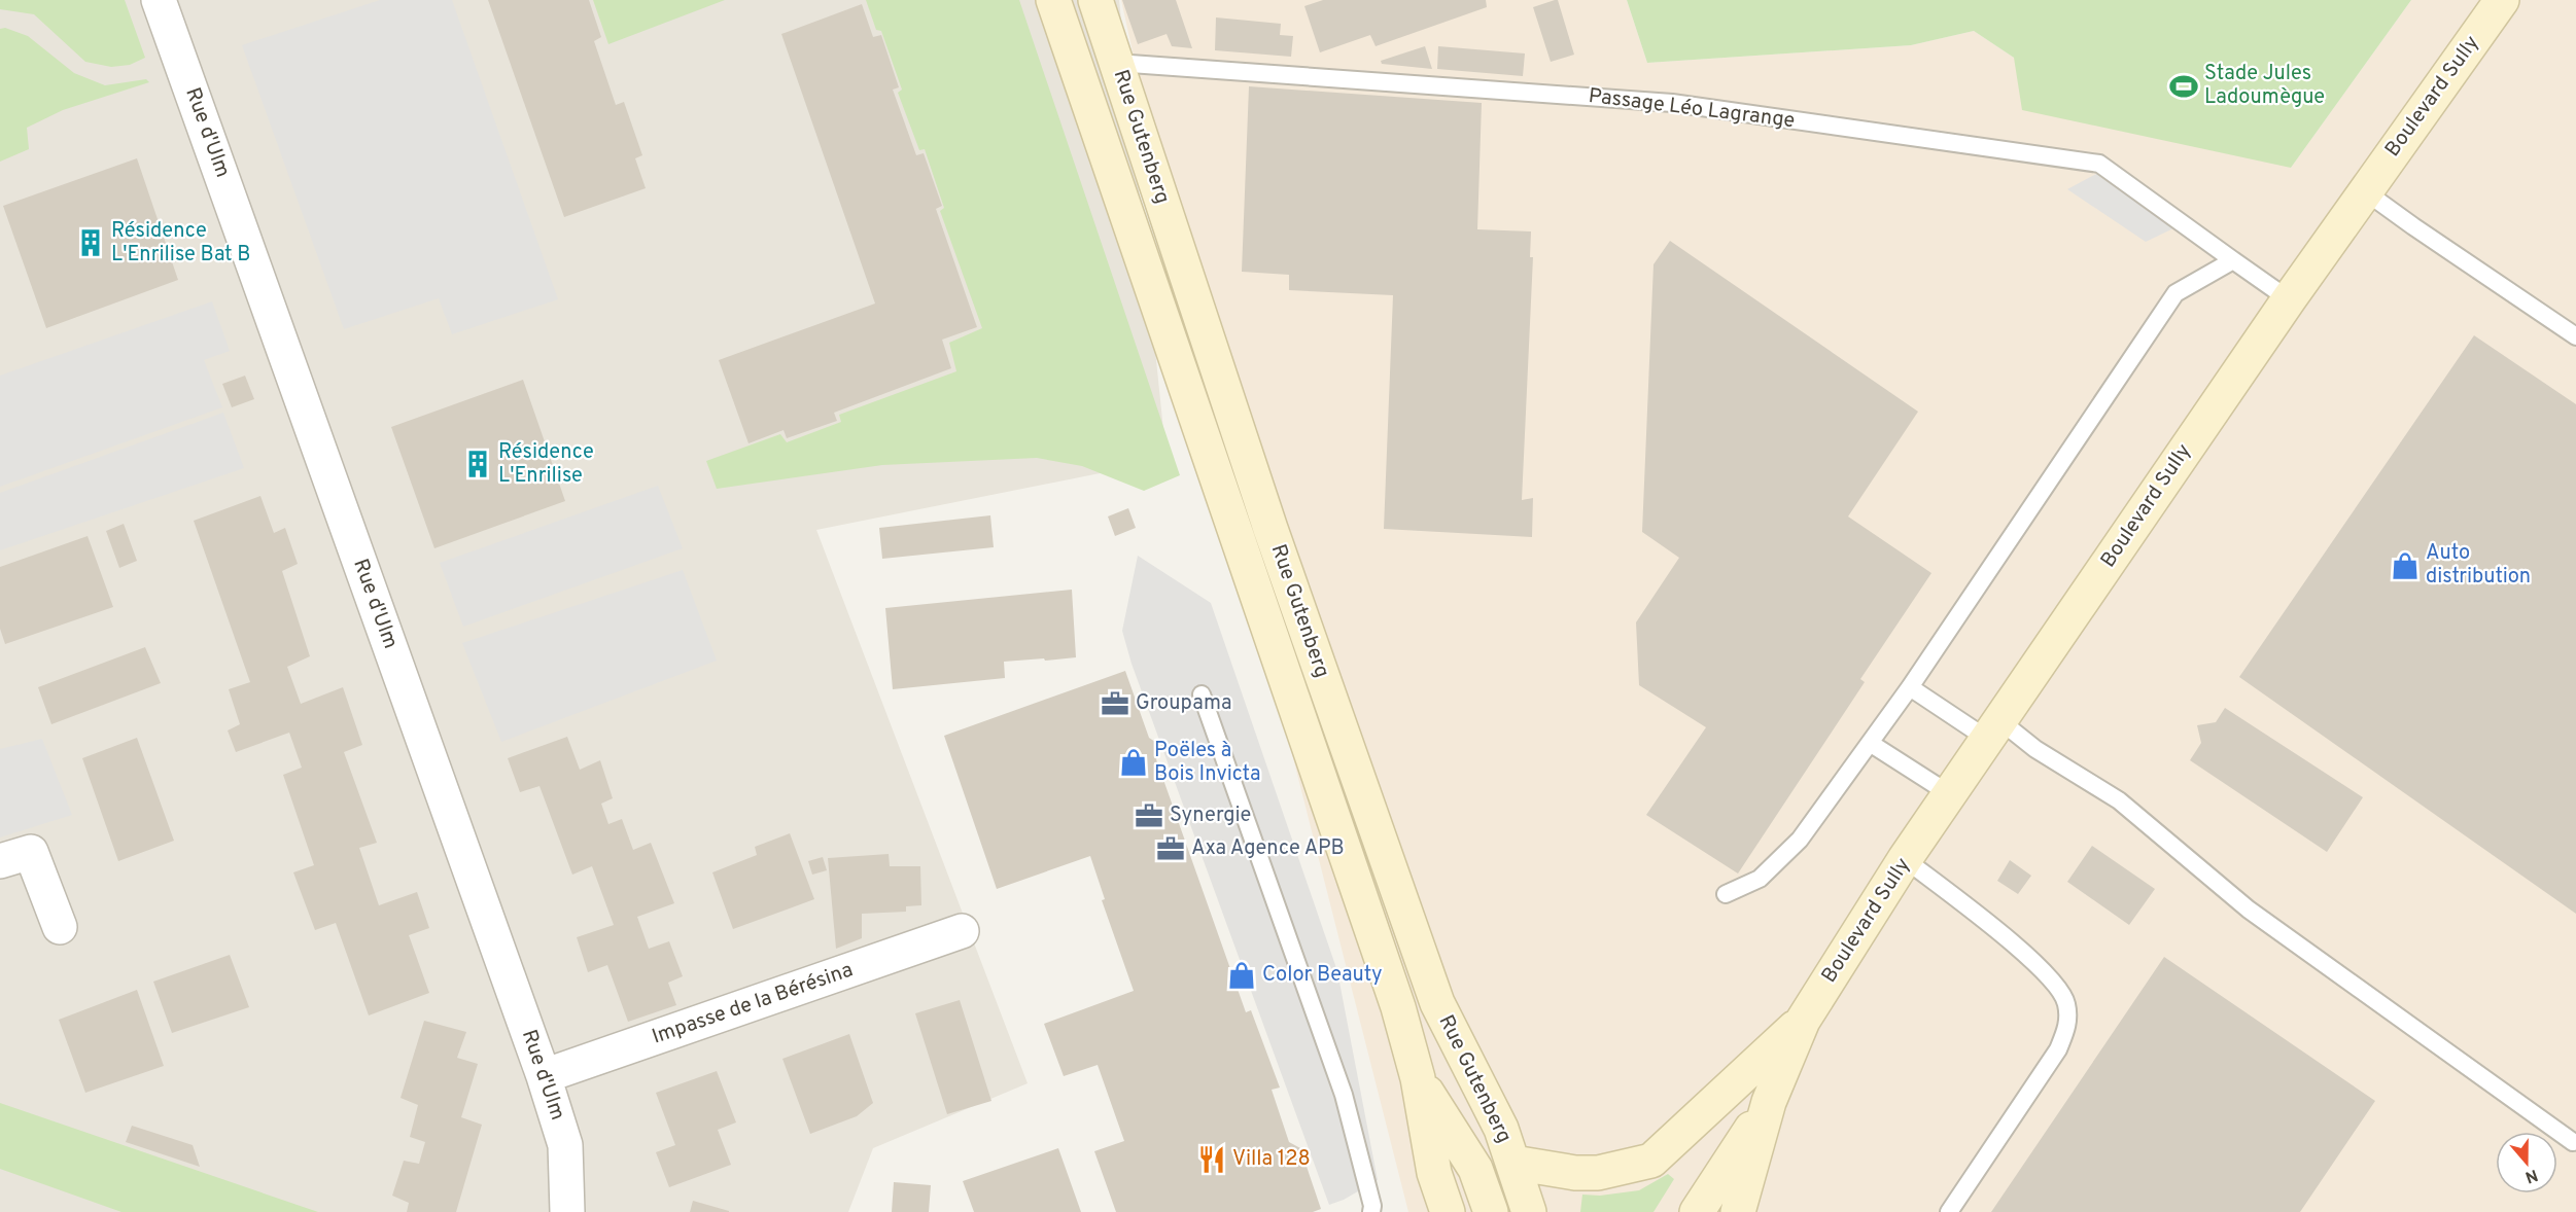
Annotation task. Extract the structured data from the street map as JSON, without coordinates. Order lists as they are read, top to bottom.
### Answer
{
  "streets": {
    "main road": ["Boulevard Sully", "Rue Gutenberg"],
    "street": ["Rue d'Ulm", "Impasse de la Bérésina"],
    "lane": ["Passage Léo Lagrange"]
  },
  "crossings": [
    ["Boulevard Sully", "Passage Léo Lagrange"],
    ["Boulevard Sully", "Rue Gutenberg"],
    ["Passage Léo Lagrange", "Rue Gutenberg"],
    ["Rue d'Ulm", "Impasse de la Bérésina"]
  ],
  "places": {
    "sports": ["Stade Jules Ladoumègue"],
    "building": ["Résidence L'Enrilise Bat B", "Résidence L'Enrilise"],
    "shop": ["Auto distribution", "Poëles à Bois Invicta", "Color Beauty"],
    "office": ["Groupama", "Synergie", "Axa Agence APB"],
    "restaurant": ["Villa 128"]
  },
  "north": "bottom"
}
